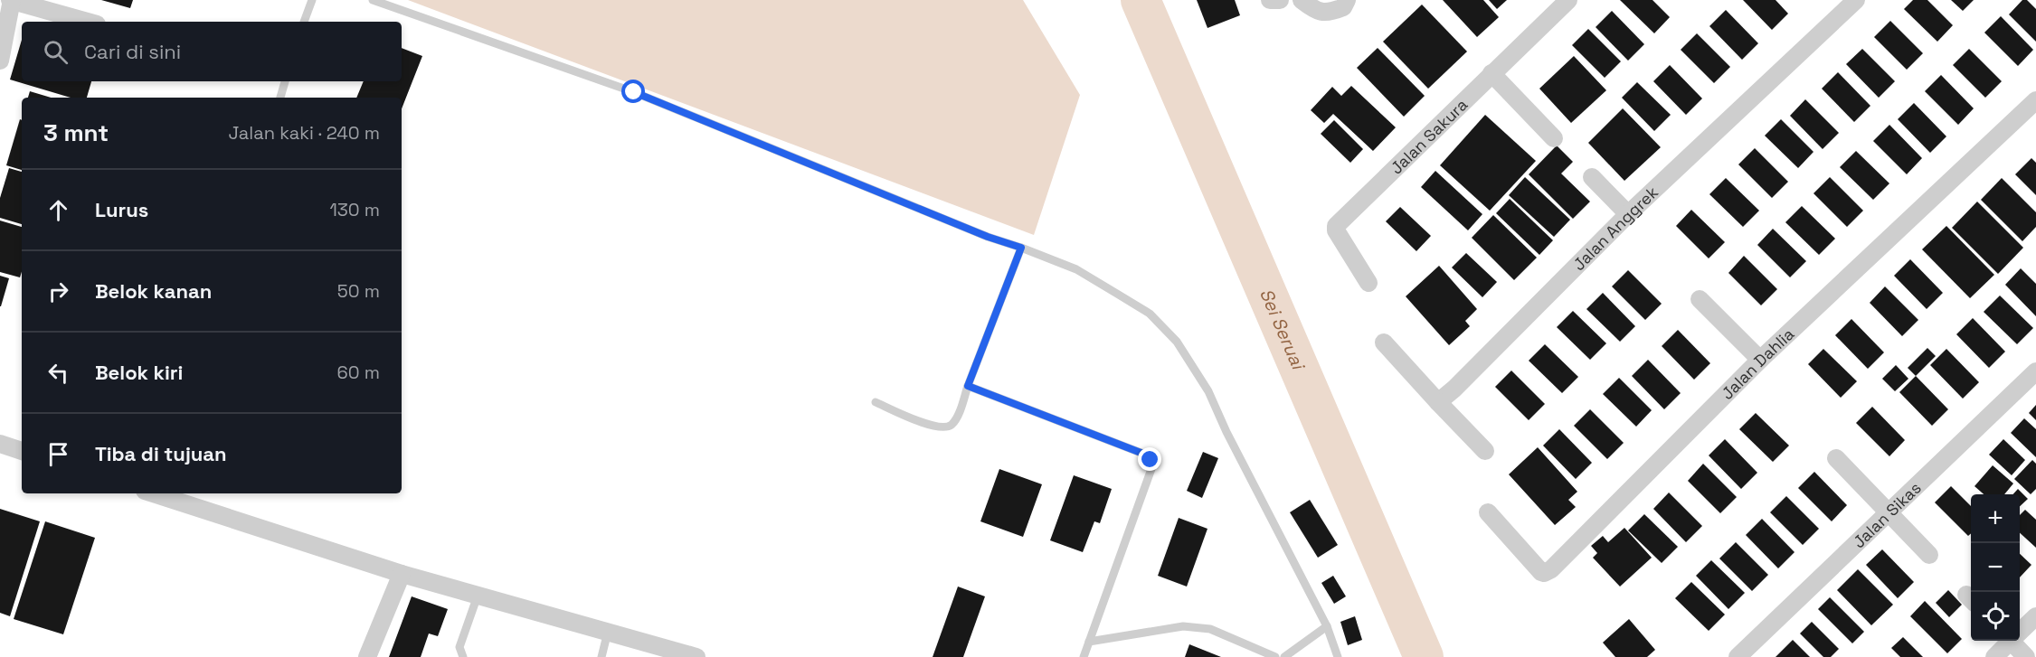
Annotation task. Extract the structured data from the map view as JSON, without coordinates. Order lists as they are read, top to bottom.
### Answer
{
  "streets": {
    "street": [
      "Jalan Sakura",
      "Jalan Anggrek",
      "Jalan Dahlia",
      "Jalan Sikas"
    ]
  },
  "water": ["Sei Seruai"],
  "page": {
    "search": "Cari di sini",
    "heading": ["3 mnt", "Jalan kaki · 240 m"],
    "list": [
      ["Lurus", "130 m"],
      ["Belok kanan", "50 m"],
      ["Belok kiri", "60 m"],
      "Tiba di tujuan"
    ],
    "map_buttons": ["+", "−"]
  }
}
